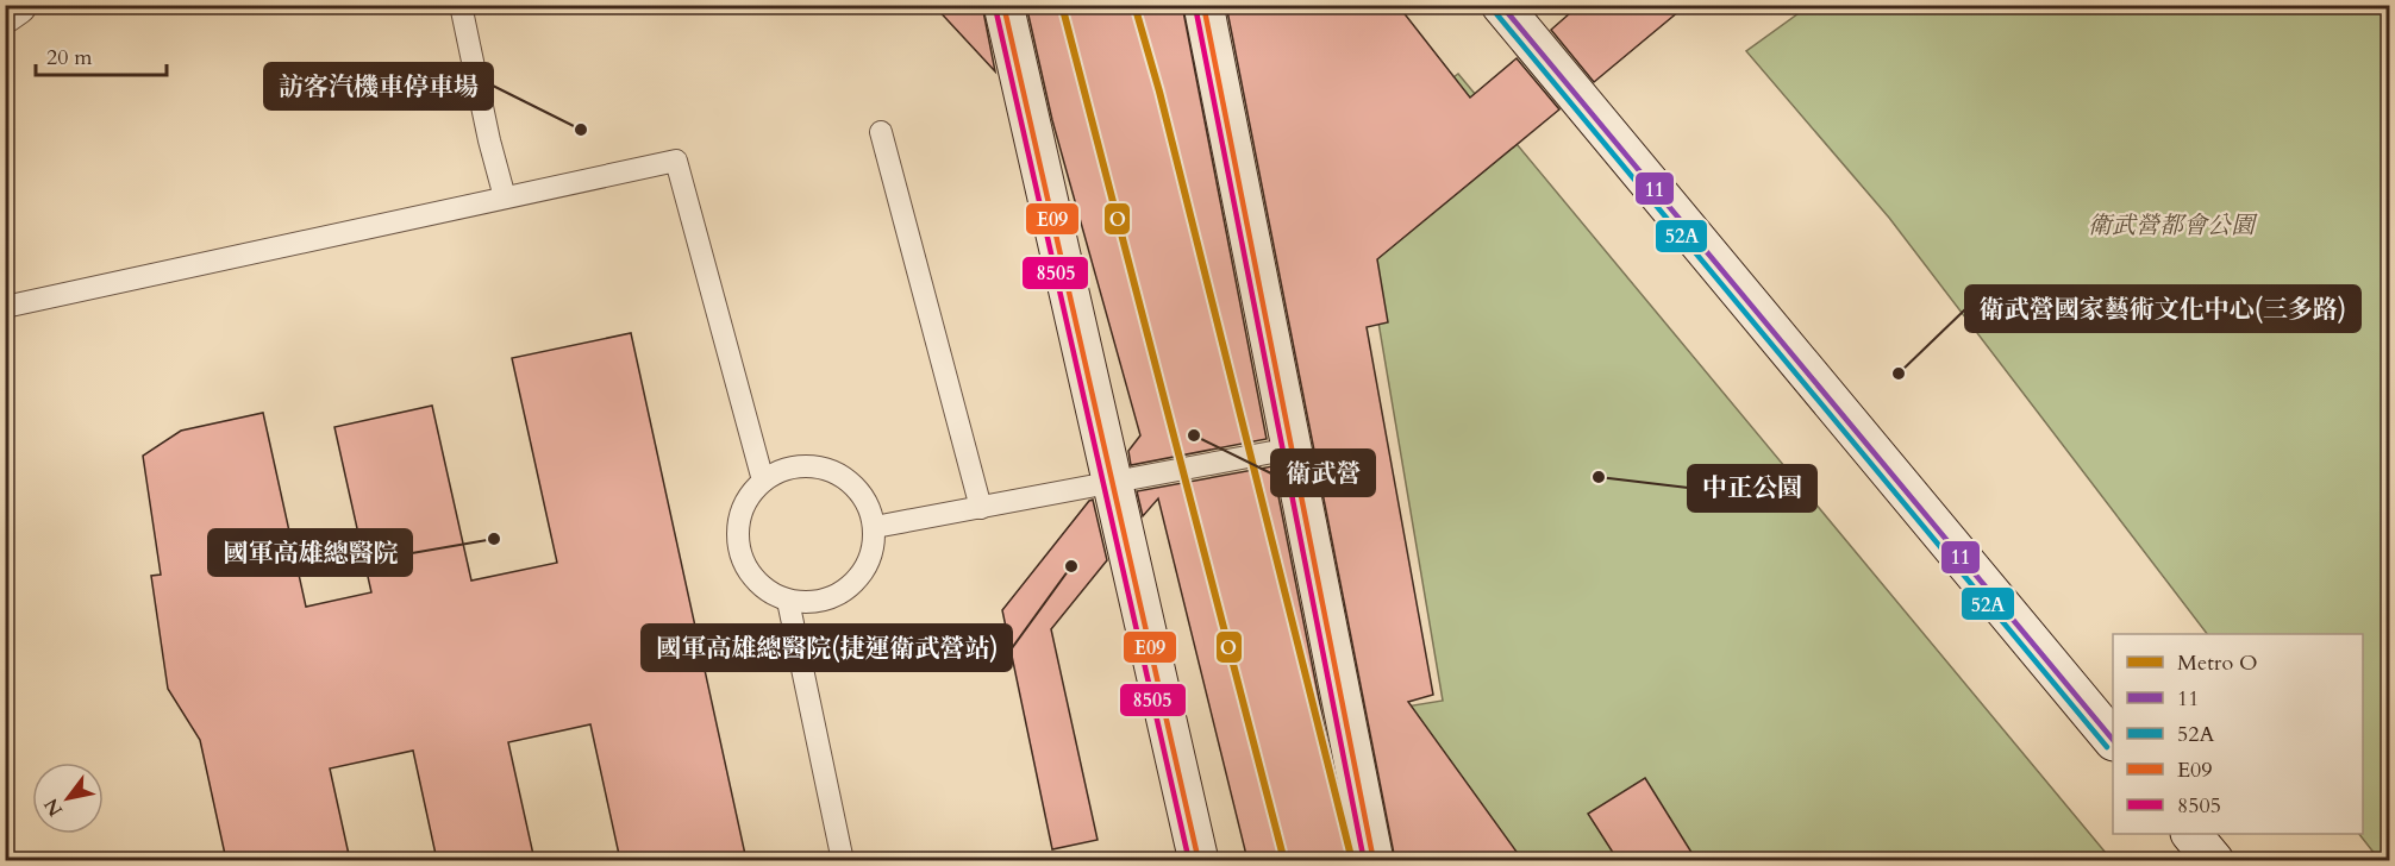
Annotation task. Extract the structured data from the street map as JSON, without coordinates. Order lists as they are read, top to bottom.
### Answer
{
  "parks": ["衛武營都會公園"],
  "places": [
    "訪客汽機車停車場",
    "衛武營國家藝術文化中心(三多路)",
    "衛武營",
    "中正公園",
    "國軍高雄總醫院",
    "國軍高雄總醫院(捷運衛武營站)"
  ],
  "lines": [
    "metro line O",
    "transit line 11",
    "transit line E09",
    "transit line 8505",
    "transit line 52A"
  ],
  "legend": [
    "Metro O",
    "11",
    "52A",
    "E09",
    "8505"
  ],
  "scale_bar": "20 m",
  "north": "bottom left"
}
